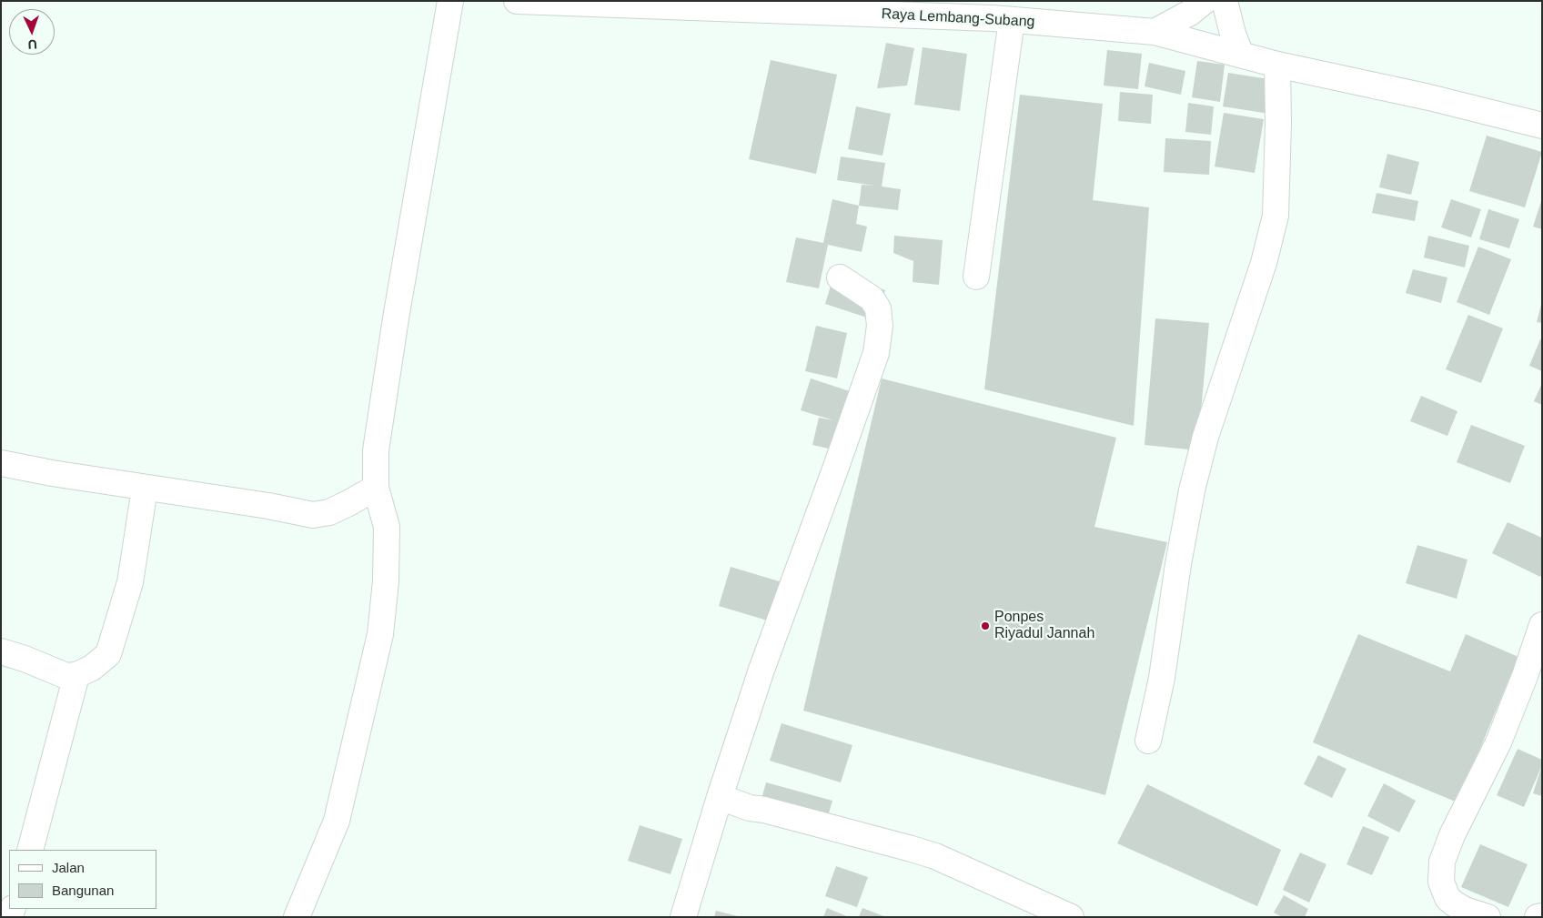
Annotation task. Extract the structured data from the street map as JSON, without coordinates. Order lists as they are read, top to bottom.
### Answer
{
  "streets": {
    "street": ["Raya Lembang-Subang"]
  },
  "places": ["Ponpes Riyadul Jannah"],
  "legend": ["Jalan", "Bangunan"],
  "north": "bottom"
}
